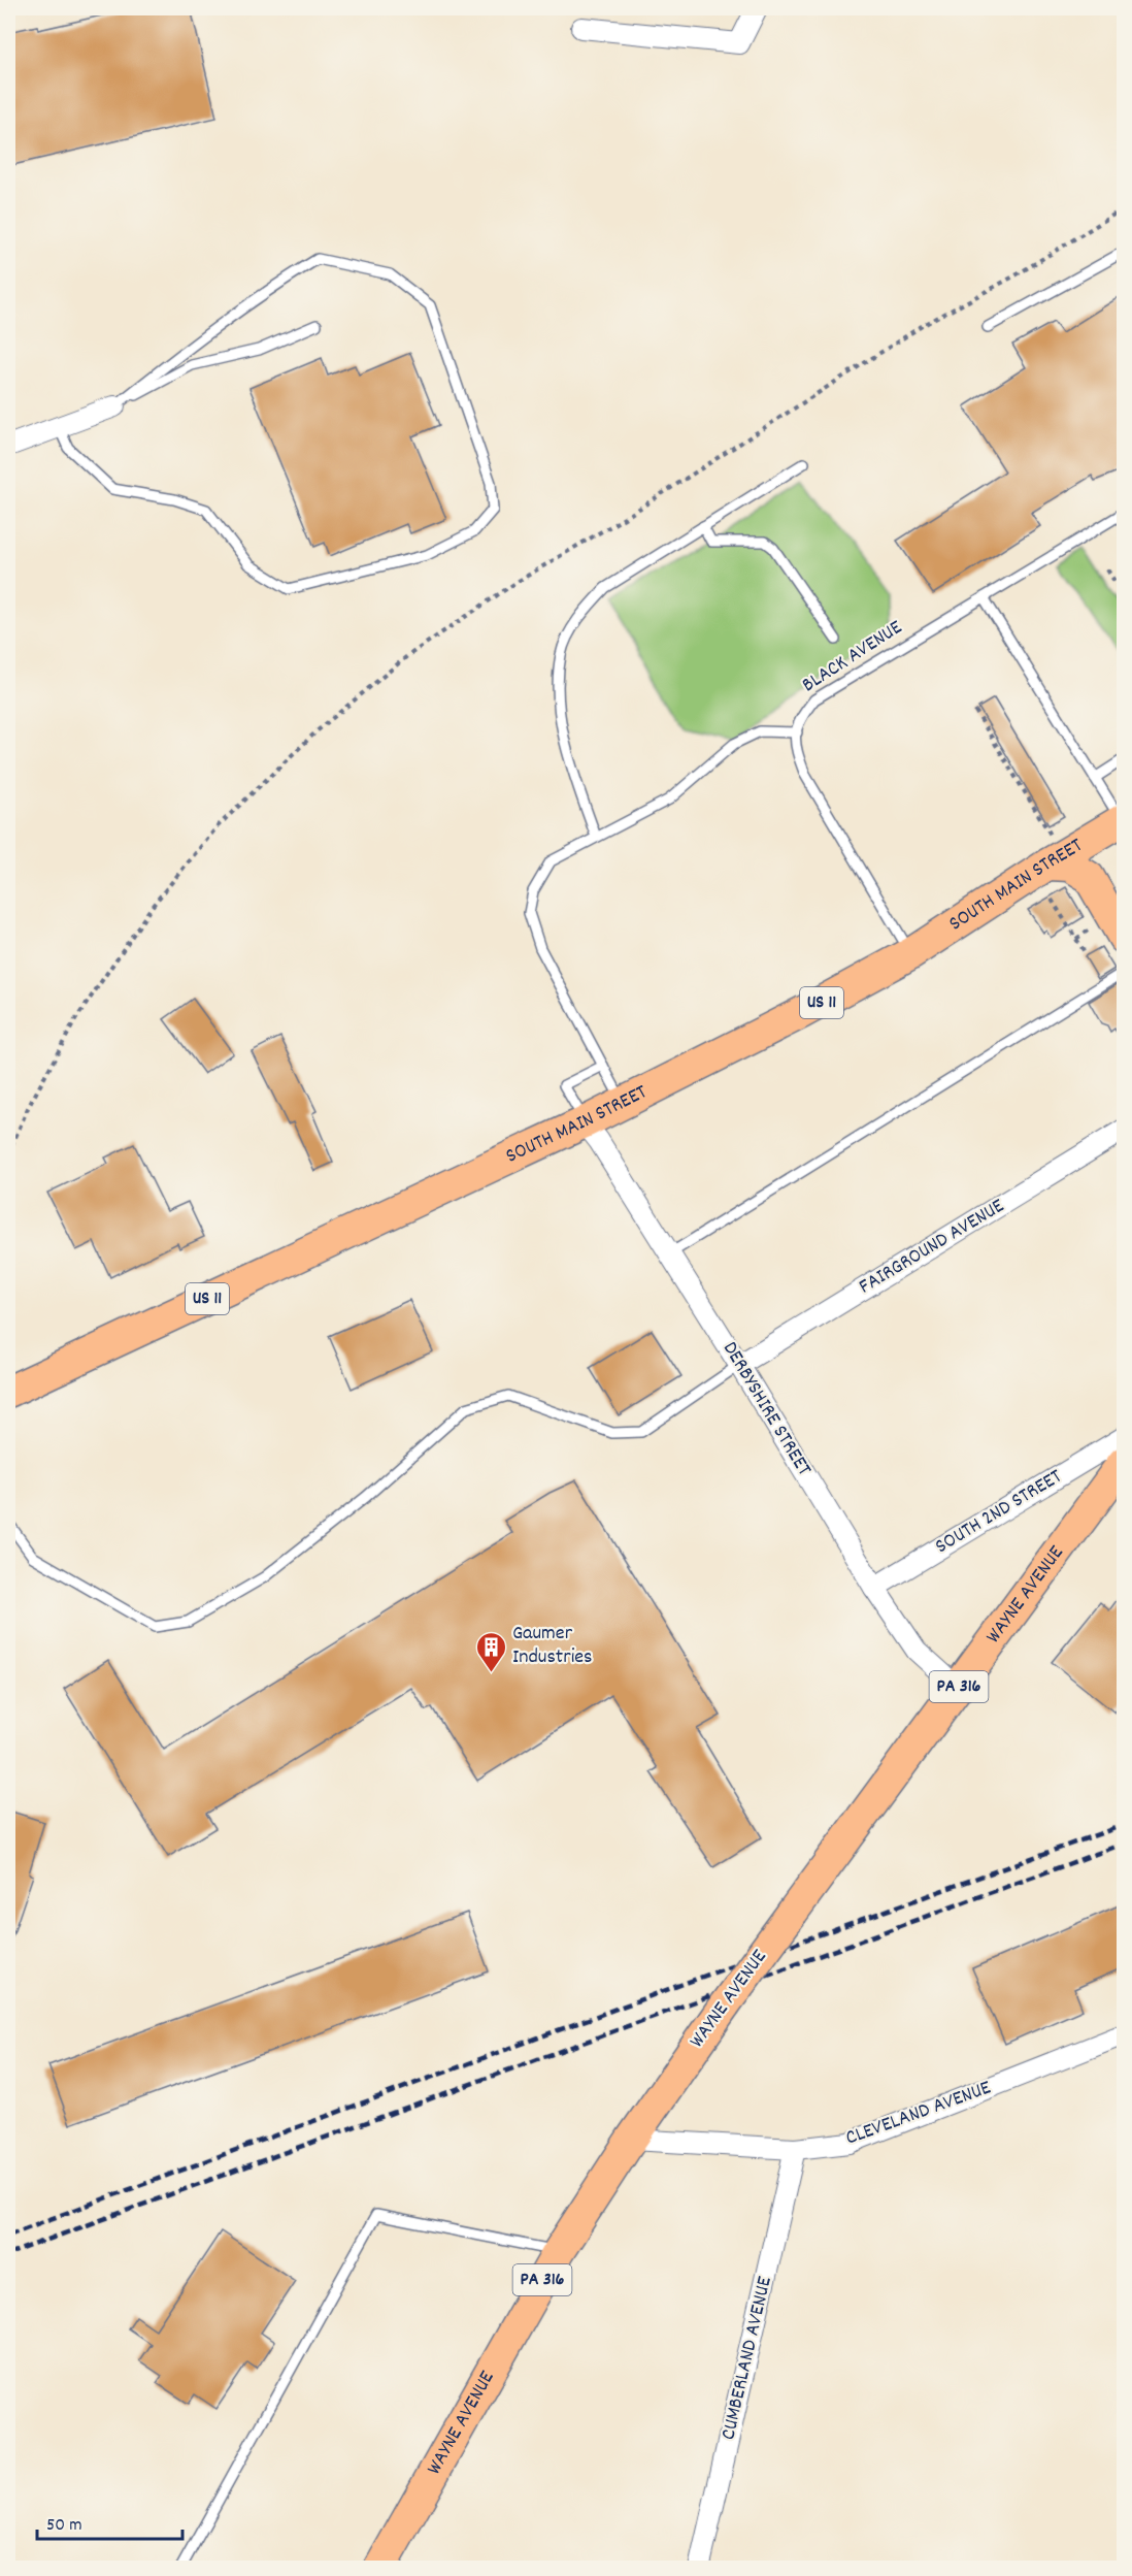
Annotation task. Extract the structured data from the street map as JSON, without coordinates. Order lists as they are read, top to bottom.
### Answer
{
  "streets": {
    "main road": [
      "SOUTH MAIN STREET",
      "US 11",
      "WAYNE AVENUE",
      "PA 316"
    ],
    "street": [
      "FAIRGROUND AVENUE",
      "DERBYSHIRE STREET",
      "SOUTH 2ND STREET",
      "CLEVELAND AVENUE",
      "CUMBERLAND AVENUE"
    ],
    "lane": ["BLACK AVENUE"]
  },
  "crossings": [
    ["SOUTH MAIN STREET", "DERBYSHIRE STREET"],
    ["FAIRGROUND AVENUE", "DERBYSHIRE STREET"],
    ["DERBYSHIRE STREET", "SOUTH 2ND STREET"],
    ["DERBYSHIRE STREET", "WAYNE AVENUE"],
    ["WAYNE AVENUE", "CLEVELAND AVENUE"],
    ["CLEVELAND AVENUE", "CUMBERLAND AVENUE"]
  ],
  "places": {
    "building": ["Gaumer Industries"]
  },
  "scale_bar": "50 m"
}
